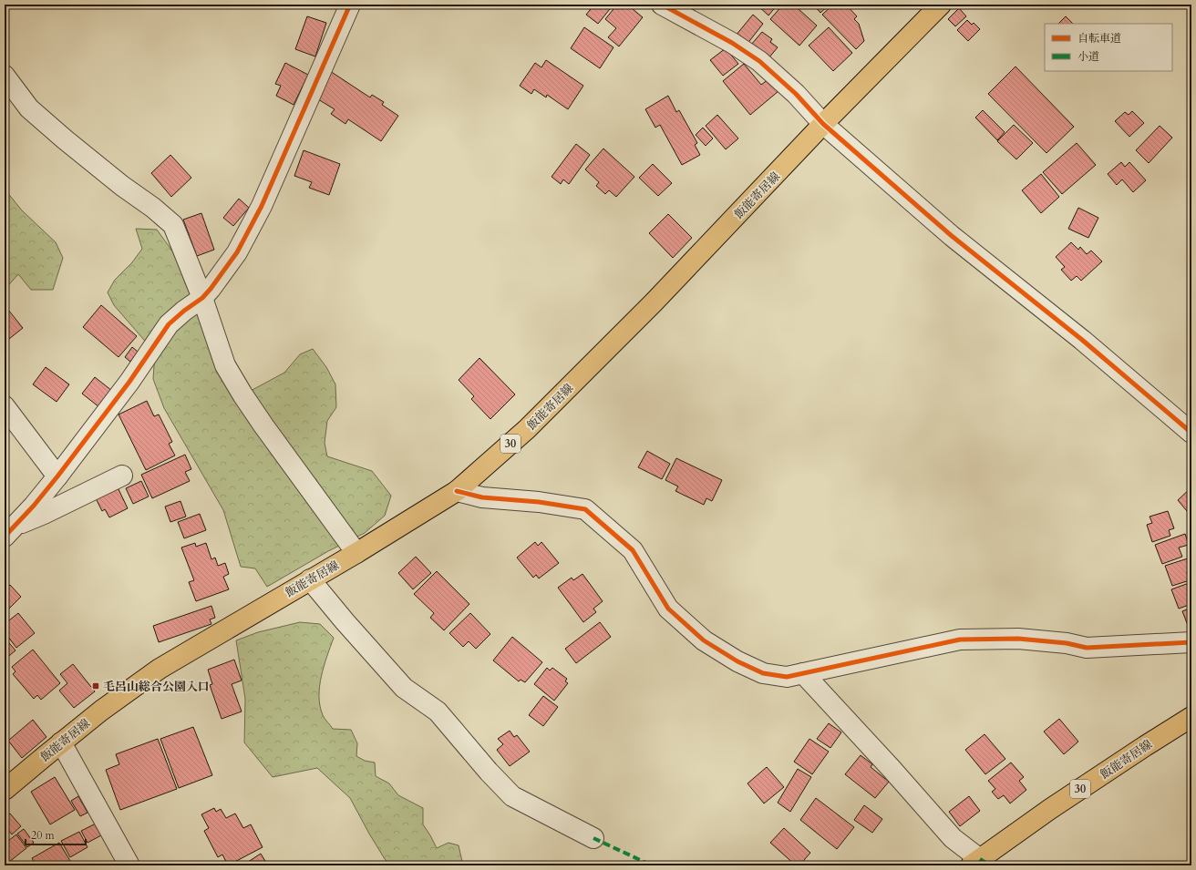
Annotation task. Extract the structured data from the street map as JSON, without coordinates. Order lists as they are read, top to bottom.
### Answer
{
  "streets": {
    "main road": ["飯能寄居線", "30"]
  },
  "places": {
    "transit": ["毛呂山総合公園入口"]
  },
  "legend": ["自転車道", "小道"],
  "scale_bar": "20 m"
}
